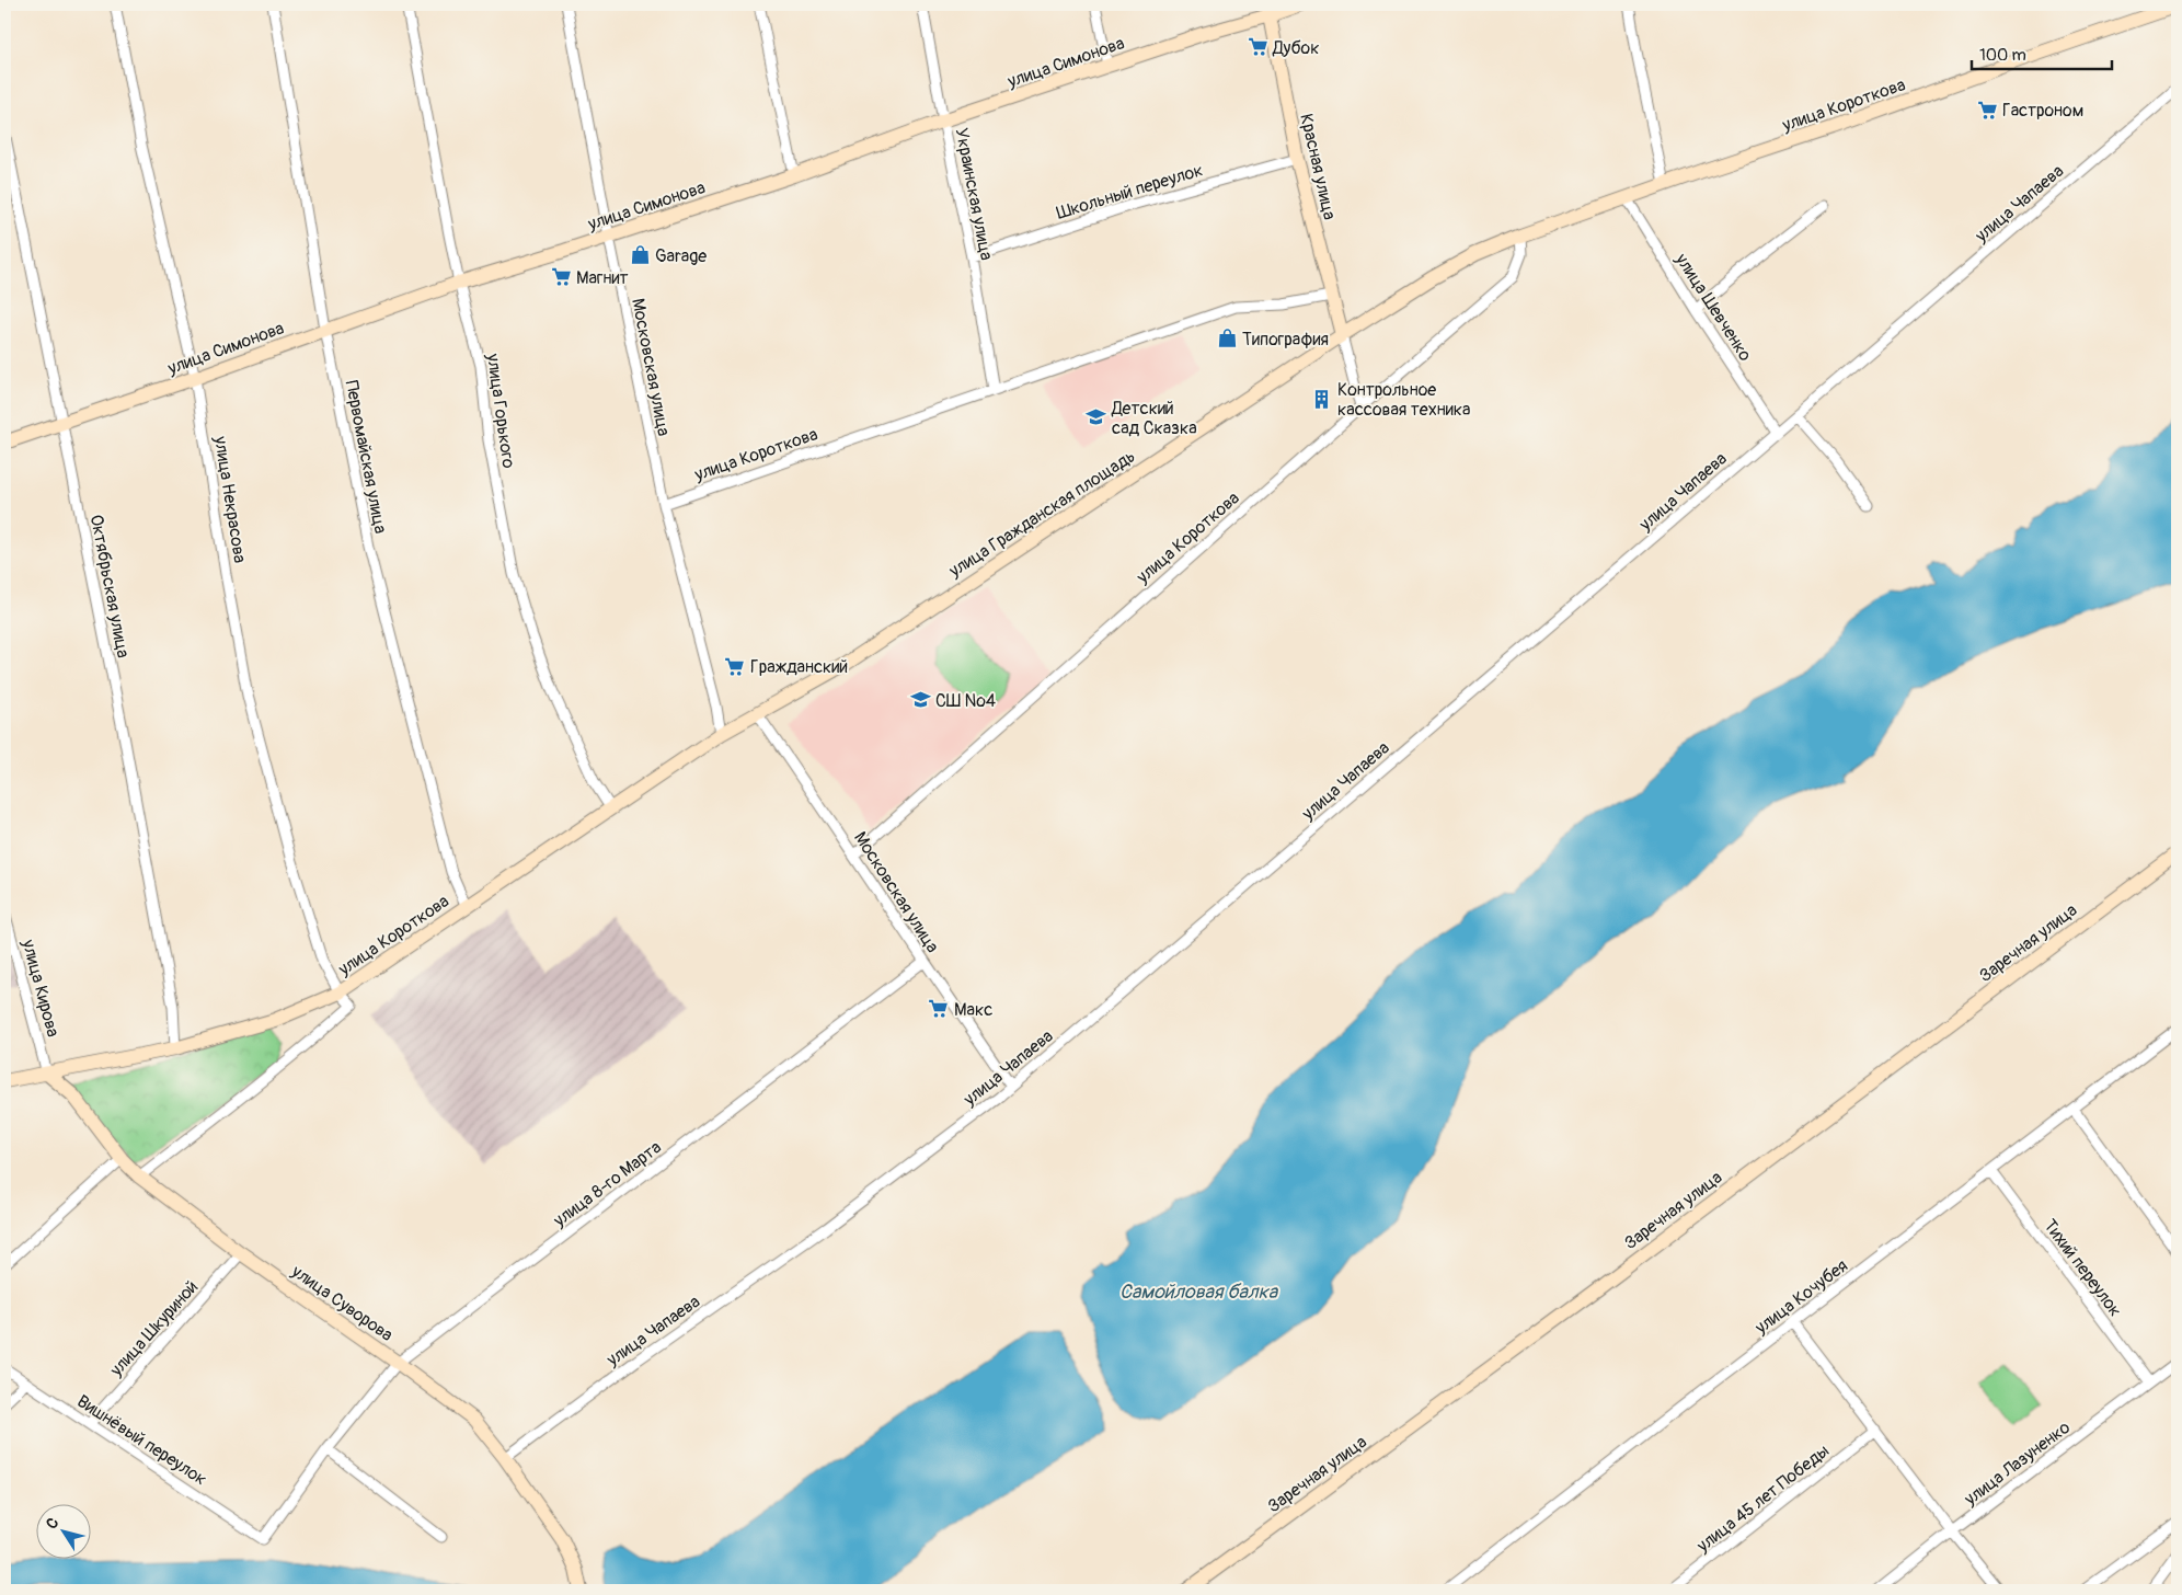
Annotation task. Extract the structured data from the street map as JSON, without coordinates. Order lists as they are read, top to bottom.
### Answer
{
  "streets": {
    "street": [
      "улица Симонова",
      "улица Короткова",
      "Красная улица",
      "Школьный переулок",
      "Украинская улица",
      "улица Чапаева",
      "улица Шевченко",
      "Московская улица",
      "улица Горького",
      "Первомайская улица",
      "улица Некрасова",
      "улица Гражданская площадь",
      "Октябрьская улица",
      "Заречная улица",
      "улица Кирова",
      "улица 8-го Марта",
      "Тихий переулок",
      "улица Кочубея",
      "улица Суворова",
      "улица Шкуриной",
      "Вишнёвый переулок",
      "улица Лазуненко",
      "улица 45 лет Победы"
    ]
  },
  "crossings": [
    ["улица Симонова", "Красная улица"],
    ["улица Симонова", "Украинская улица"],
    ["улица Симонова", "Московская улица"],
    ["улица Симонова", "улица Горького"],
    ["улица Симонова", "Первомайская улица"],
    ["улица Симонова", "улица Некрасова"],
    ["улица Симонова", "Октябрьская улица"],
    ["улица Короткова", "Красная улица"],
    ["улица Короткова", "Украинская улица"],
    ["улица Короткова", "улица Шевченко"],
    ["улица Короткова", "Московская улица"],
    ["улица Короткова", "улица Горького"],
    ["улица Короткова", "Первомайская улица"],
    ["улица Короткова", "улица Некрасова"],
    ["улица Короткова", "улица Гражданская площадь"],
    ["улица Короткова", "Октябрьская улица"],
    ["улица Короткова", "улица Кирова"],
    ["улица Короткова", "улица Суворова"],
    ["Красная улица", "Школьный переулок"],
    ["Красная улица", "улица Гражданская площадь"],
    ["Школьный переулок", "Украинская улица"],
    ["улица Чапаева", "улица Шевченко"],
    ["улица Чапаева", "Московская улица"],
    ["улица Чапаева", "улица Суворова"],
    ["Московская улица", "улица Гражданская площадь"],
    ["Московская улица", "улица 8-го Марта"],
    ["улица Некрасова", "улица Суворова"],
    ["улица Кирова", "улица Суворова"],
    ["улица 8-го Марта", "улица Суворова"],
    ["улица 8-го Марта", "Вишнёвый переулок"],
    ["Тихий переулок", "улица Кочубея"],
    ["Тихий переулок", "улица Лазуненко"],
    ["улица Суворова", "улица Шкуриной"],
    ["улица Шкуриной", "Вишнёвый переулок"]
  ],
  "water": ["Самойловая балка"],
  "places": {
    "supermarket": [
      "Дубок",
      "Гастроном",
      "Магнит",
      "Гражданский",
      "Макс"
    ],
    "shop": ["Garage", "Типография"],
    "building": ["Контрольное кассовая техника"],
    "school or university": ["Детский сад Сказка", "СШ №4"]
  },
  "scale_bar": "100 m",
  "north": "top left"
}
